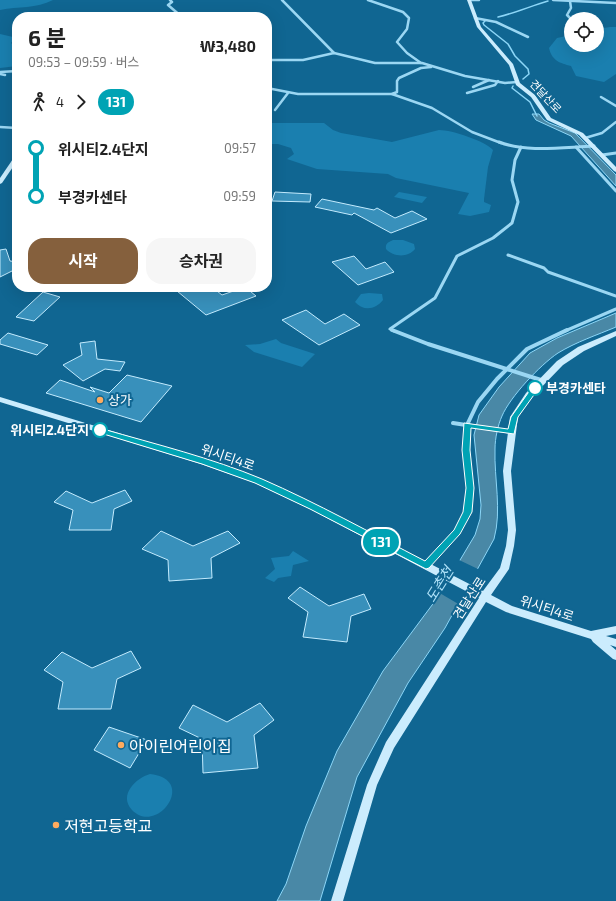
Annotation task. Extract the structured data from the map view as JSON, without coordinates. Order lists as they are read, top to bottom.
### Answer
{
  "streets": {
    "street": ["견달산로", "위시티4로"]
  },
  "crossings": [
    ["견달산로", "위시티4로"]
  ],
  "water": ["도촌천"],
  "places": [
    "부경카센타",
    "상가",
    "위시티2.4단지",
    "아이린어린이집",
    "저현고등학교"
  ],
  "lines": ["bus line 131"],
  "page": {
    "on_map": "131",
    "heading": ["6 분", "09:53 – 09:59 · 버스", "₩3,480"],
    "legs": ["4", "131"],
    "list": [
      {
        "name": "위시티2.4단지",
        "value": "09:57"
      },
      {
        "name": "부경카센타",
        "value": "09:59"
      }
    ],
    "buttons": ["시작", "승차권"]
  }
}
